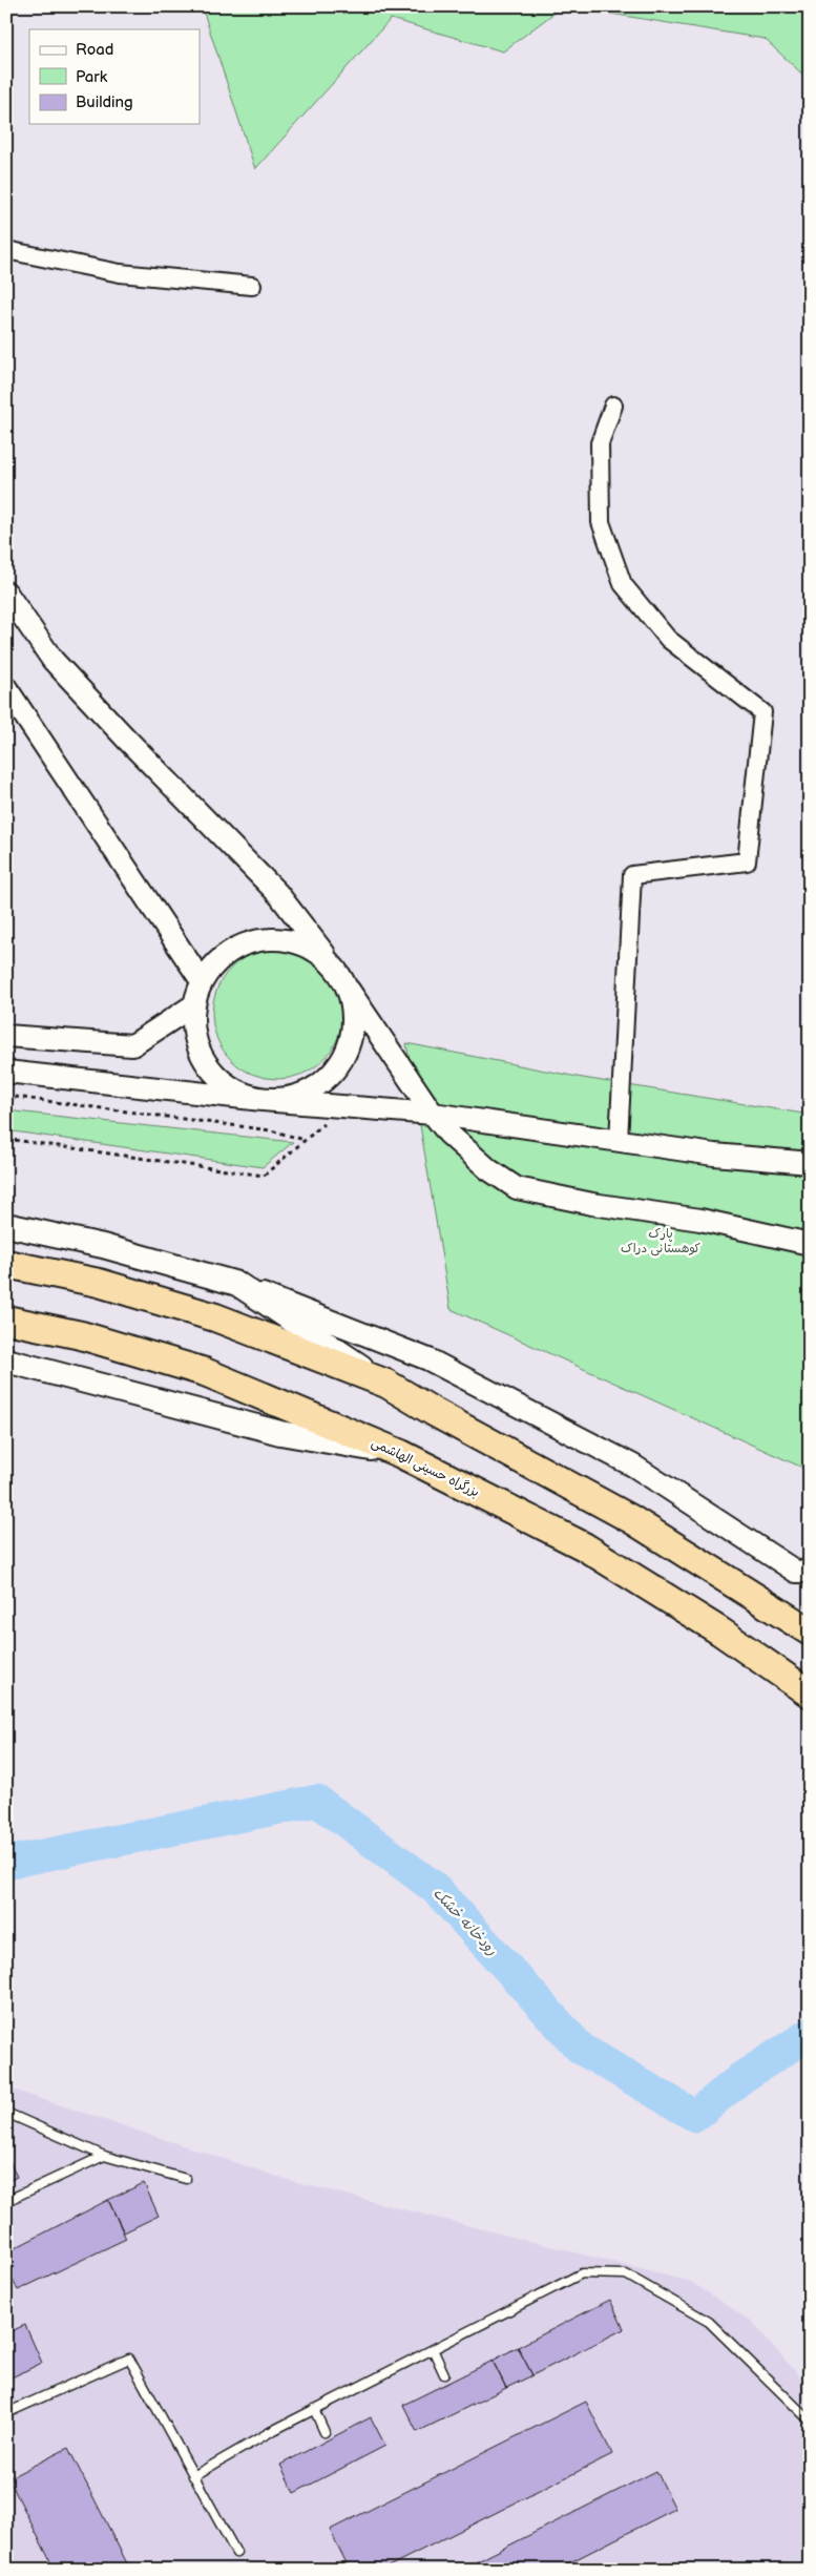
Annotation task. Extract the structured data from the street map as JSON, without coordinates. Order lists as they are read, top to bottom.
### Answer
{
  "streets": {
    "highway": ["بزرگراه حسینی الهاشمی"]
  },
  "water": ["رودخانه خشک"],
  "parks": ["پارک کوهستانی دراک"],
  "legend": ["Road", "Park", "Building"]
}
